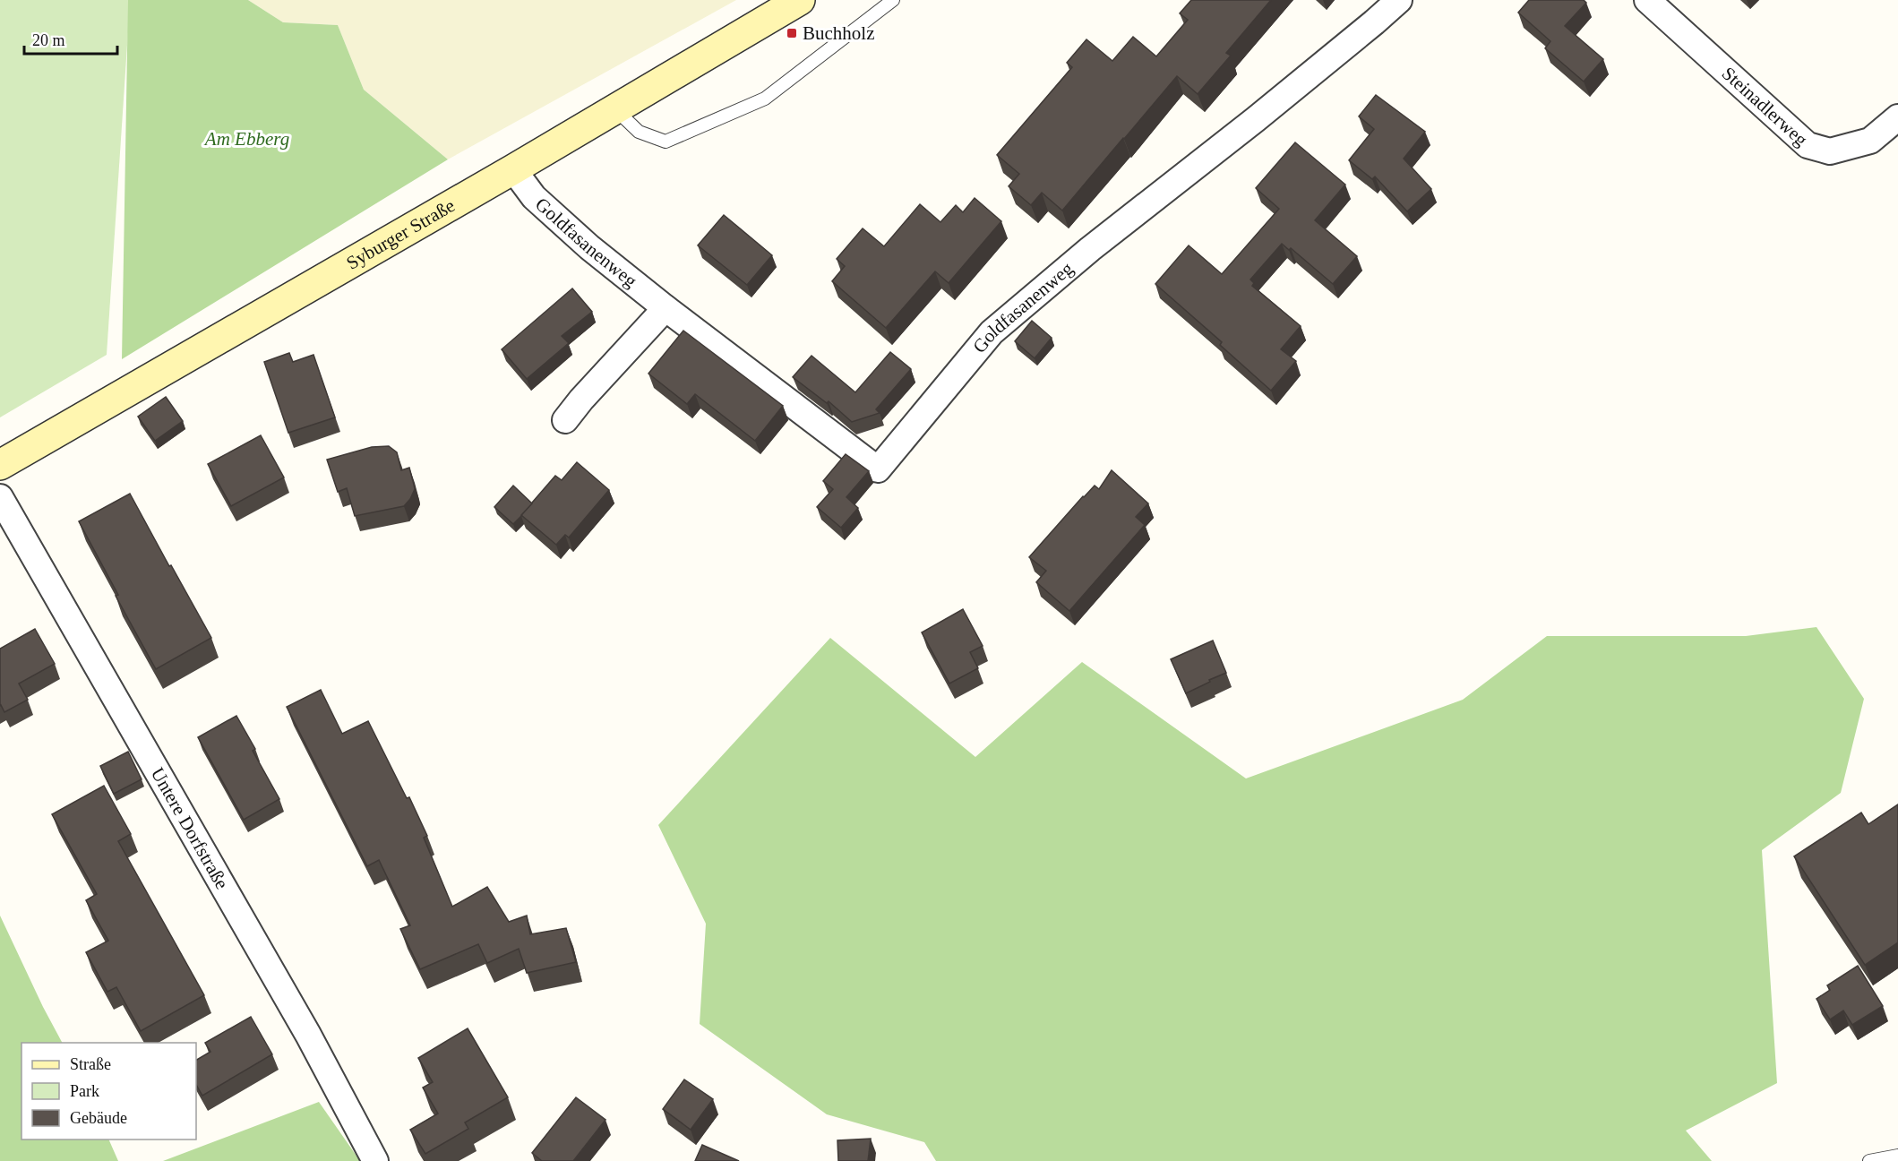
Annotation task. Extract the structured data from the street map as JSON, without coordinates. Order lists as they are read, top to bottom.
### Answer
{
  "streets": {
    "street": [
      "Steinadlerweg",
      "Syburger Straße",
      "Goldfasanenweg",
      "Untere Dorfstraße"
    ]
  },
  "crossings": [
    ["Syburger Straße", "Goldfasanenweg"]
  ],
  "parks": ["Am Ebberg"],
  "places": {
    "transit": ["Buchholz"]
  },
  "legend": ["Straße", "Park", "Gebäude"],
  "scale_bar": "20 m"
}
